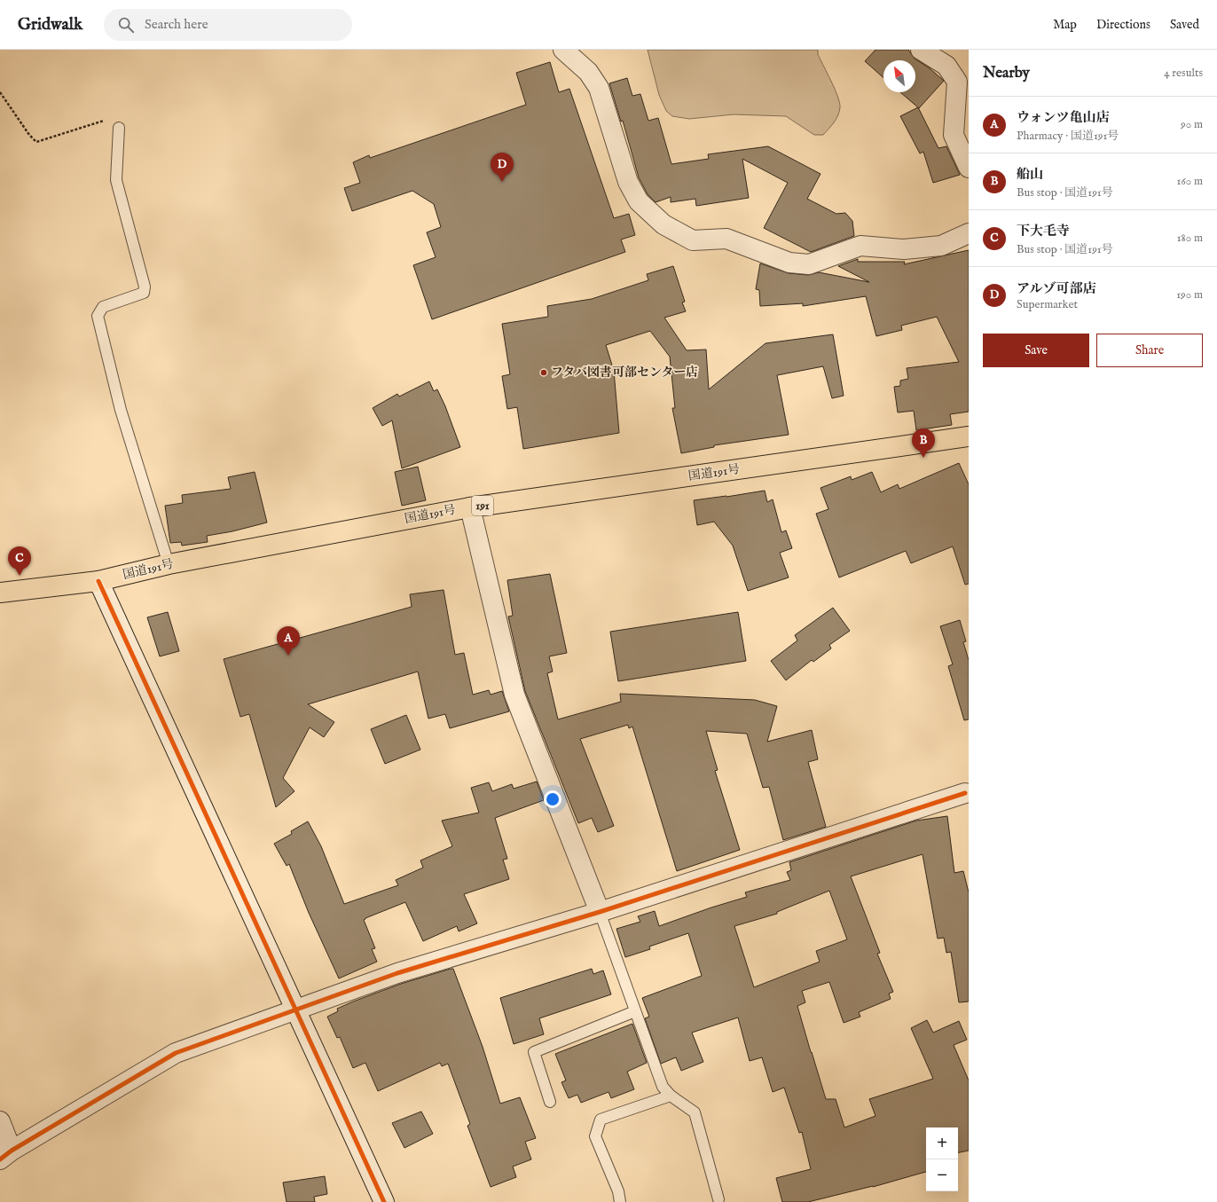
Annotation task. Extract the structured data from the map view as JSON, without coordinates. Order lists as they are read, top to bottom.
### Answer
{
  "streets": {
    "highway": ["国道191号", "191"]
  },
  "places": ["フタバ図書可部センター店"],
  "north": "top left",
  "page": {
    "header": "Gridwalk",
    "search": "Search here",
    "nav": ["Map", "Directions", "Saved"],
    "heading": ["Nearby", "4 results"],
    "list": [
      {
        "mark": "A",
        "name": "ウォンツ亀山店",
        "note": "Pharmacy · 国道191号",
        "value": "90 m"
      },
      {
        "mark": "B",
        "name": "船山",
        "note": "Bus stop · 国道191号",
        "value": "160 m"
      },
      {
        "mark": "C",
        "name": "下大毛寺",
        "note": "Bus stop · 国道191号",
        "value": "180 m"
      },
      {
        "mark": "D",
        "name": "アルゾ可部店",
        "note": "Supermarket",
        "value": "190 m"
      }
    ],
    "pins": [
      "D",
      "B",
      "C",
      "A"
    ],
    "buttons": ["Save", "Share"],
    "map_buttons": ["+", "−"]
  }
}
